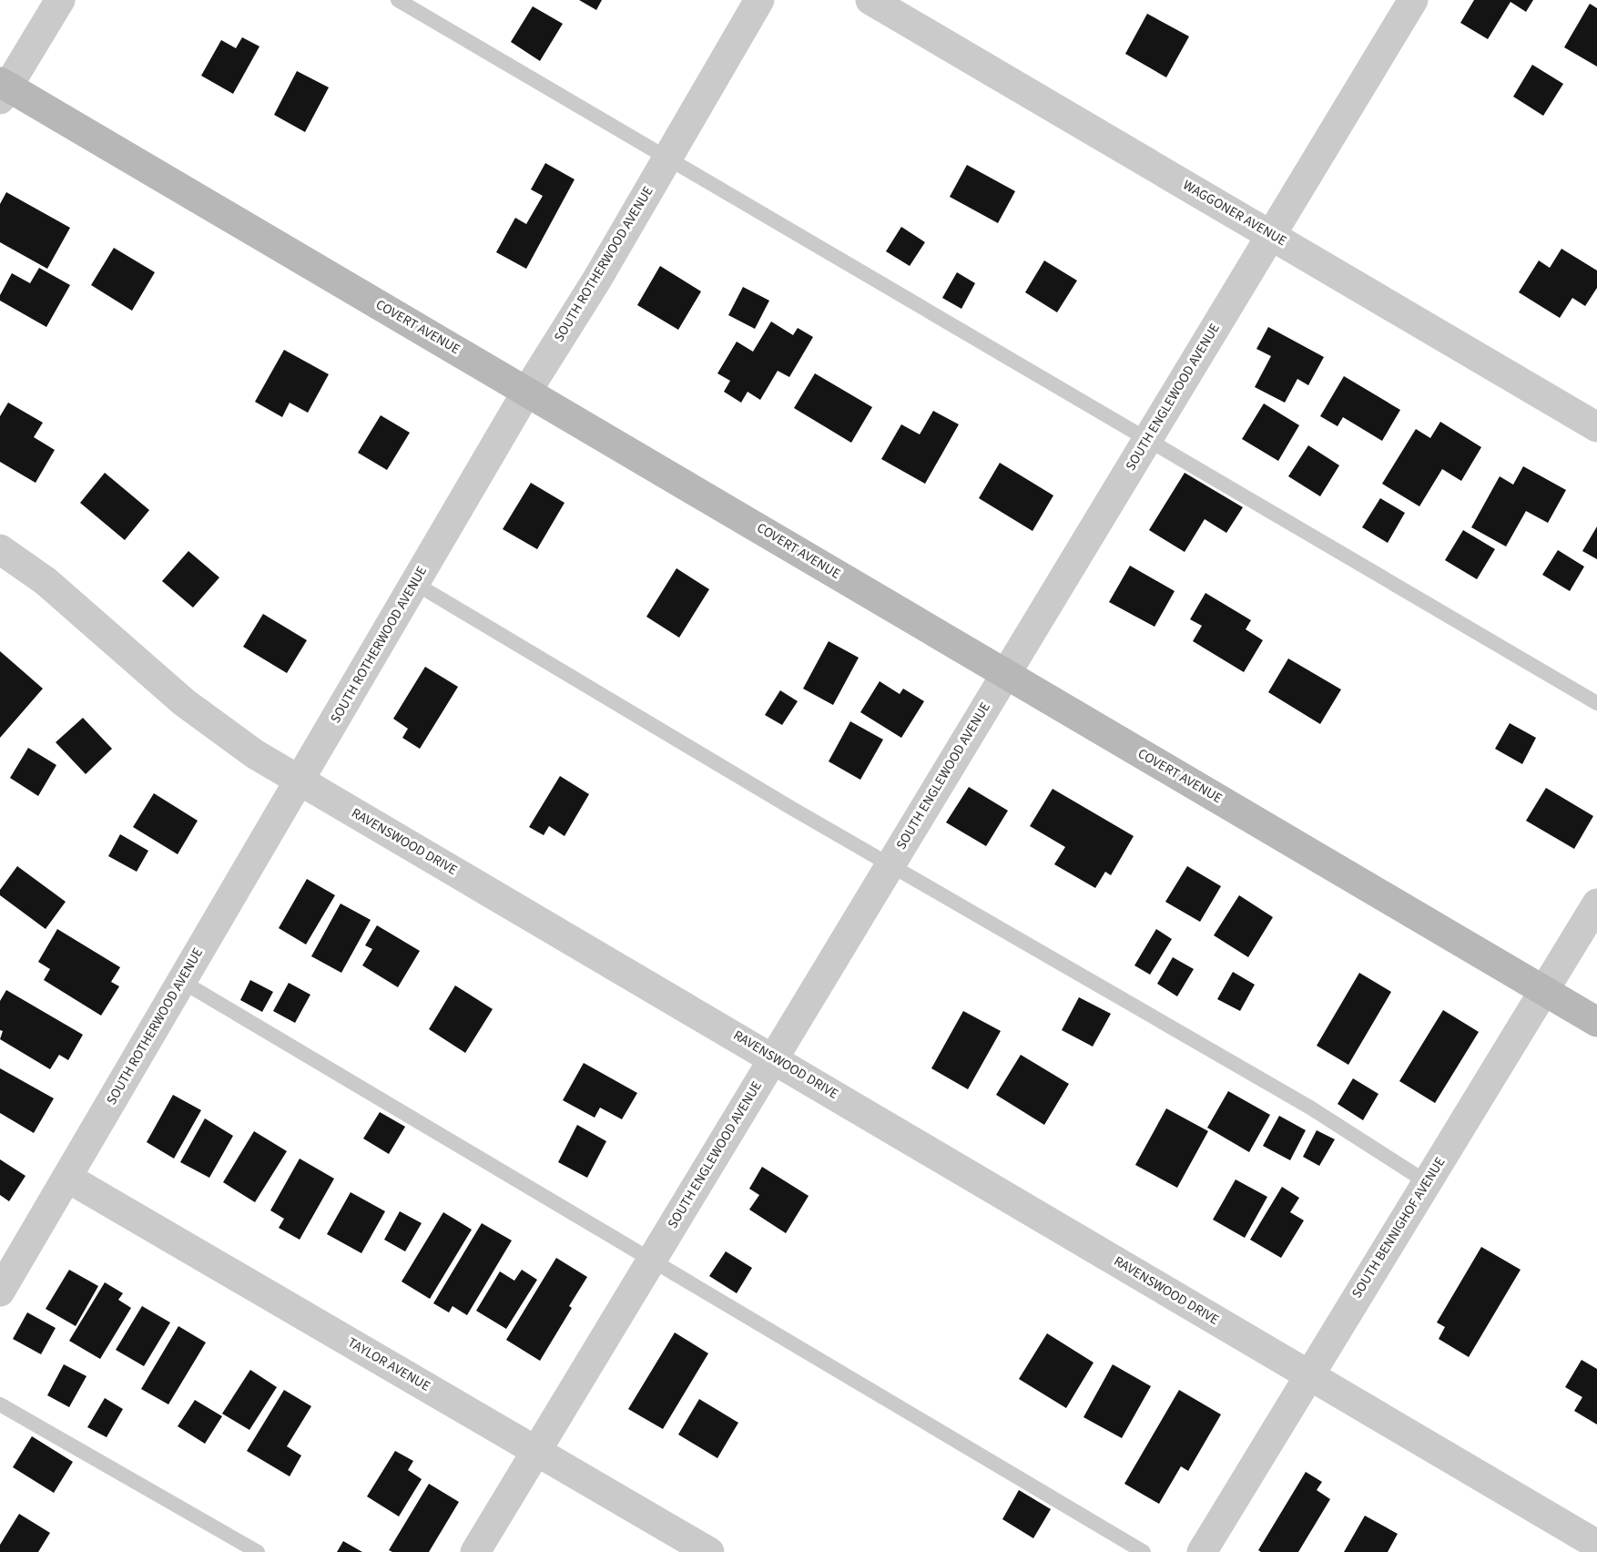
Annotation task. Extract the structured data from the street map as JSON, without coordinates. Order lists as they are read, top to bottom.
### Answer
{
  "streets": {
    "main road": ["COVERT AVENUE"],
    "street": [
      "WAGGONER AVENUE",
      "SOUTH ROTHERWOOD AVENUE",
      "SOUTH ENGLEWOOD AVENUE",
      "RAVENSWOOD DRIVE",
      "SOUTH BENNIGHOF AVENUE",
      "TAYLOR AVENUE"
    ]
  },
  "crossings": [
    ["WAGGONER AVENUE", "SOUTH ENGLEWOOD AVENUE"],
    ["SOUTH ROTHERWOOD AVENUE", "COVERT AVENUE"],
    ["SOUTH ROTHERWOOD AVENUE", "RAVENSWOOD DRIVE"],
    ["SOUTH ROTHERWOOD AVENUE", "TAYLOR AVENUE"],
    ["COVERT AVENUE", "SOUTH ENGLEWOOD AVENUE"],
    ["COVERT AVENUE", "SOUTH BENNIGHOF AVENUE"],
    ["SOUTH ENGLEWOOD AVENUE", "RAVENSWOOD DRIVE"],
    ["SOUTH ENGLEWOOD AVENUE", "TAYLOR AVENUE"],
    ["RAVENSWOOD DRIVE", "SOUTH BENNIGHOF AVENUE"]
  ]
}
